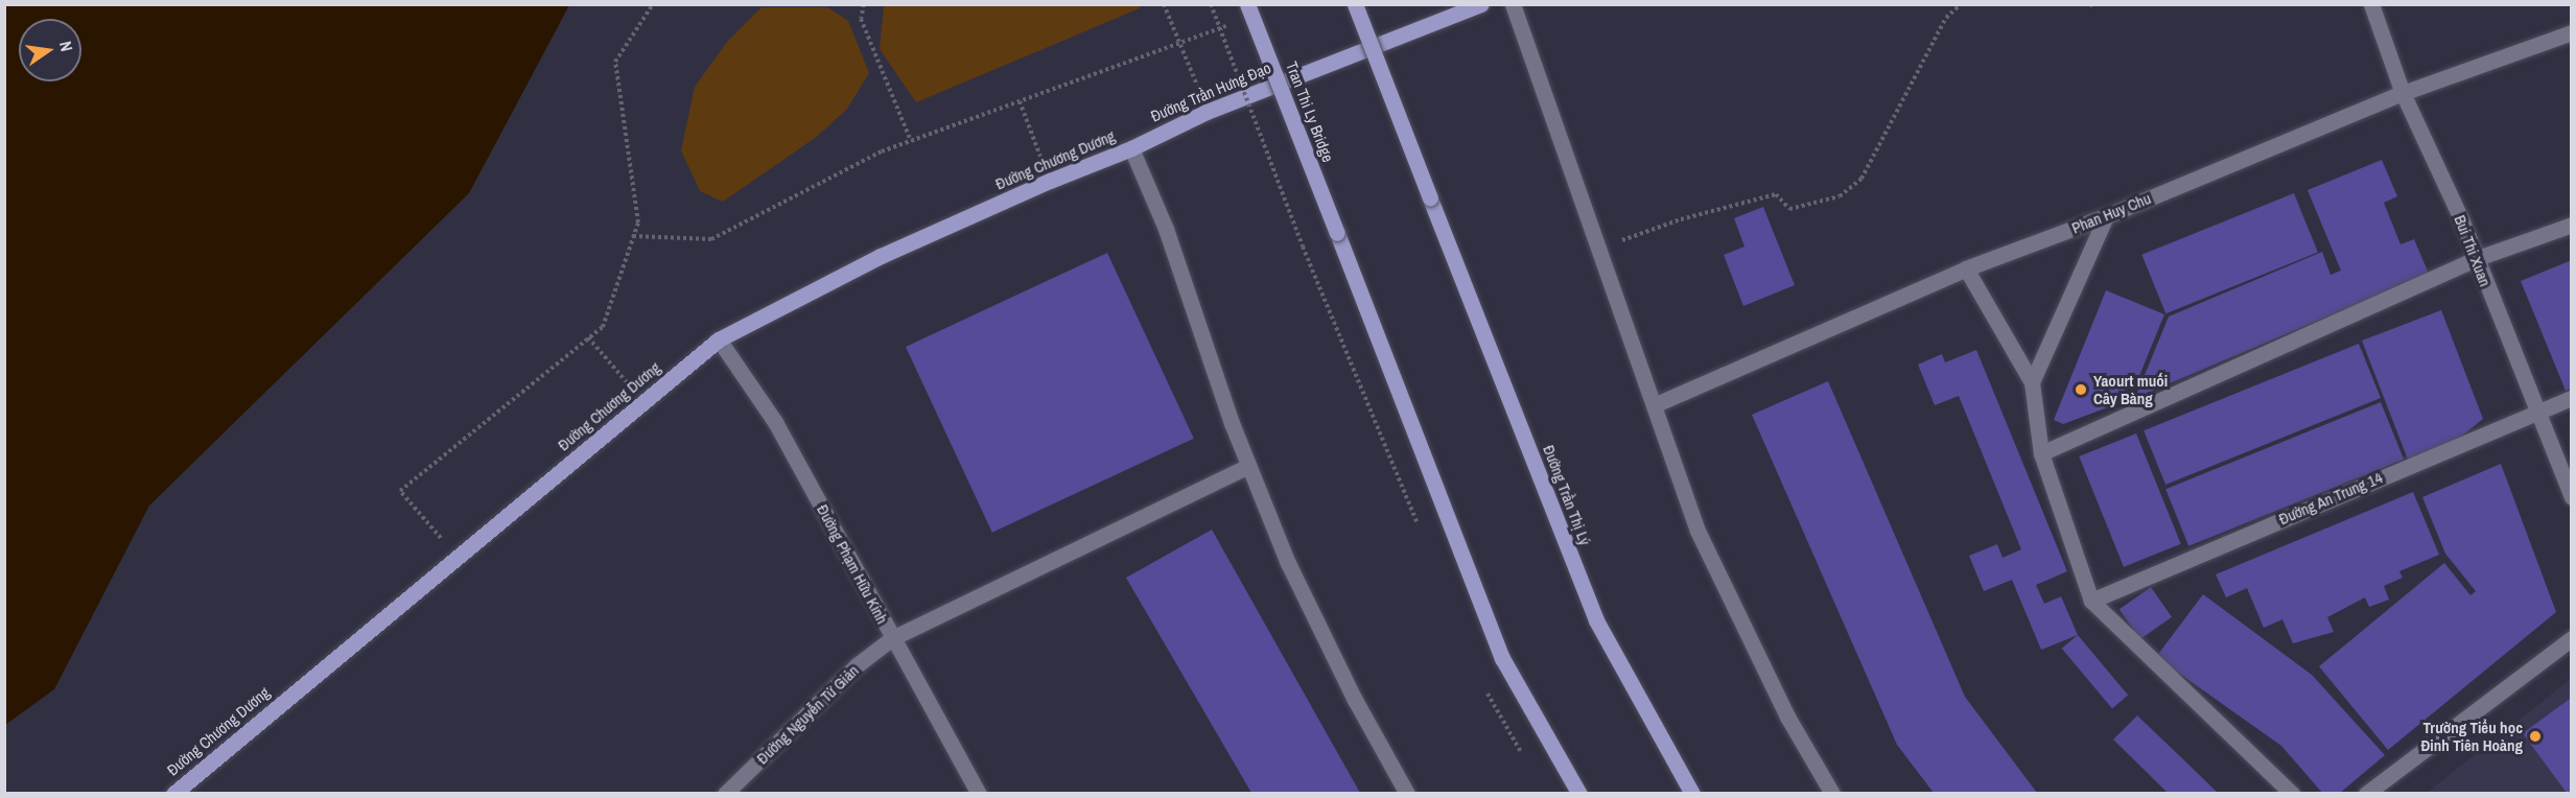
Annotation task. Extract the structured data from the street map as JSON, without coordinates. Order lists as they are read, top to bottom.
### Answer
{
  "streets": {
    "main road": [
      "Đường Trần Hưng Đạo",
      "Tran Thi Ly Bridge",
      "Đường Chương Dương",
      "Đường Trần Thị Lý"
    ],
    "street": [
      "Phan Huy Chu",
      "Bui Thi Xuan",
      "Đường An Trung 14",
      "Đường Phạm Hữu Kính",
      "Đường Nguyễn Tử Giản"
    ]
  },
  "crossings": [
    ["Đường Trần Hưng Đạo", "Đường Chương Dương"],
    ["Đường Chương Dương", "Đường Phạm Hữu Kính"],
    ["Phan Huy Chu", "Bui Thi Xuan"],
    ["Bui Thi Xuan", "Đường An Trung 14"],
    ["Đường Phạm Hữu Kính", "Đường Nguyễn Tử Giản"]
  ],
  "places": ["Yaourt muối Cây Bàng", "Trường Tiểu học Đinh Tiên Hoàng"],
  "north": "right"
}
